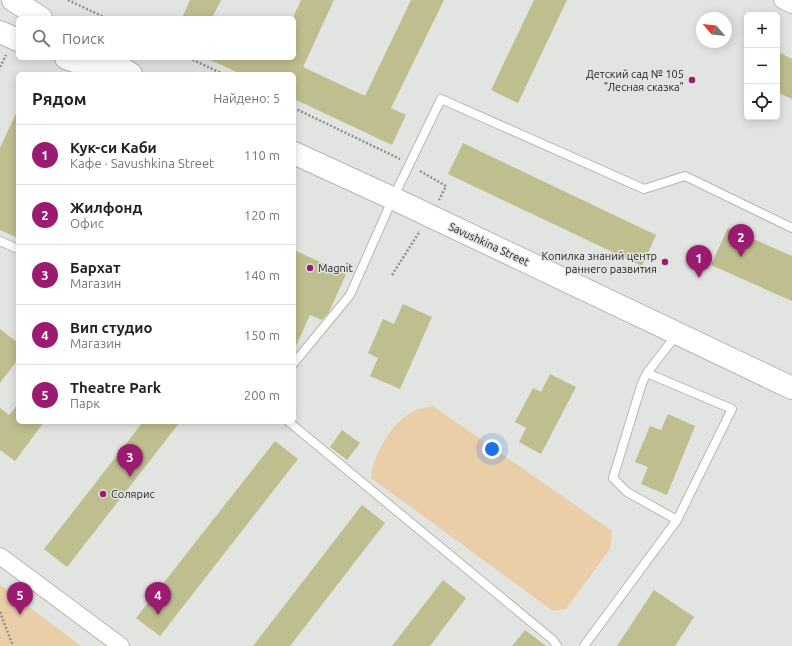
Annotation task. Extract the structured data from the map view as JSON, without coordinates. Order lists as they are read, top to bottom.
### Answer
{
  "streets": {
    "main road": ["Savushkina Street"]
  },
  "places": [
    "Детский сад № 105 \"Лесная сказка\"",
    "Копилка знаний центр раннего развития",
    "Magnit",
    "Солярис"
  ],
  "north": "top left",
  "page": {
    "map_buttons": ["+", "−"],
    "search": "Поиск",
    "heading": ["Рядом", "Найдено: 5"],
    "list": [
      {
        "mark": "1",
        "name": "Кук-си Каби",
        "note": "Кафе · Savushkina Street",
        "value": "110 m"
      },
      {
        "mark": "2",
        "name": "Жилфонд",
        "note": "Офис",
        "value": "120 m"
      },
      {
        "mark": "3",
        "name": "Бархат",
        "note": "Магазин",
        "value": "140 m"
      },
      {
        "mark": "4",
        "name": "Вип студио",
        "note": "Магазин",
        "value": "150 m"
      },
      {
        "mark": "5",
        "name": "Theatre Park",
        "note": "Парк",
        "value": "200 m"
      }
    ],
    "pins": [
      "2",
      "1",
      "3",
      "4",
      "5"
    ]
  }
}
